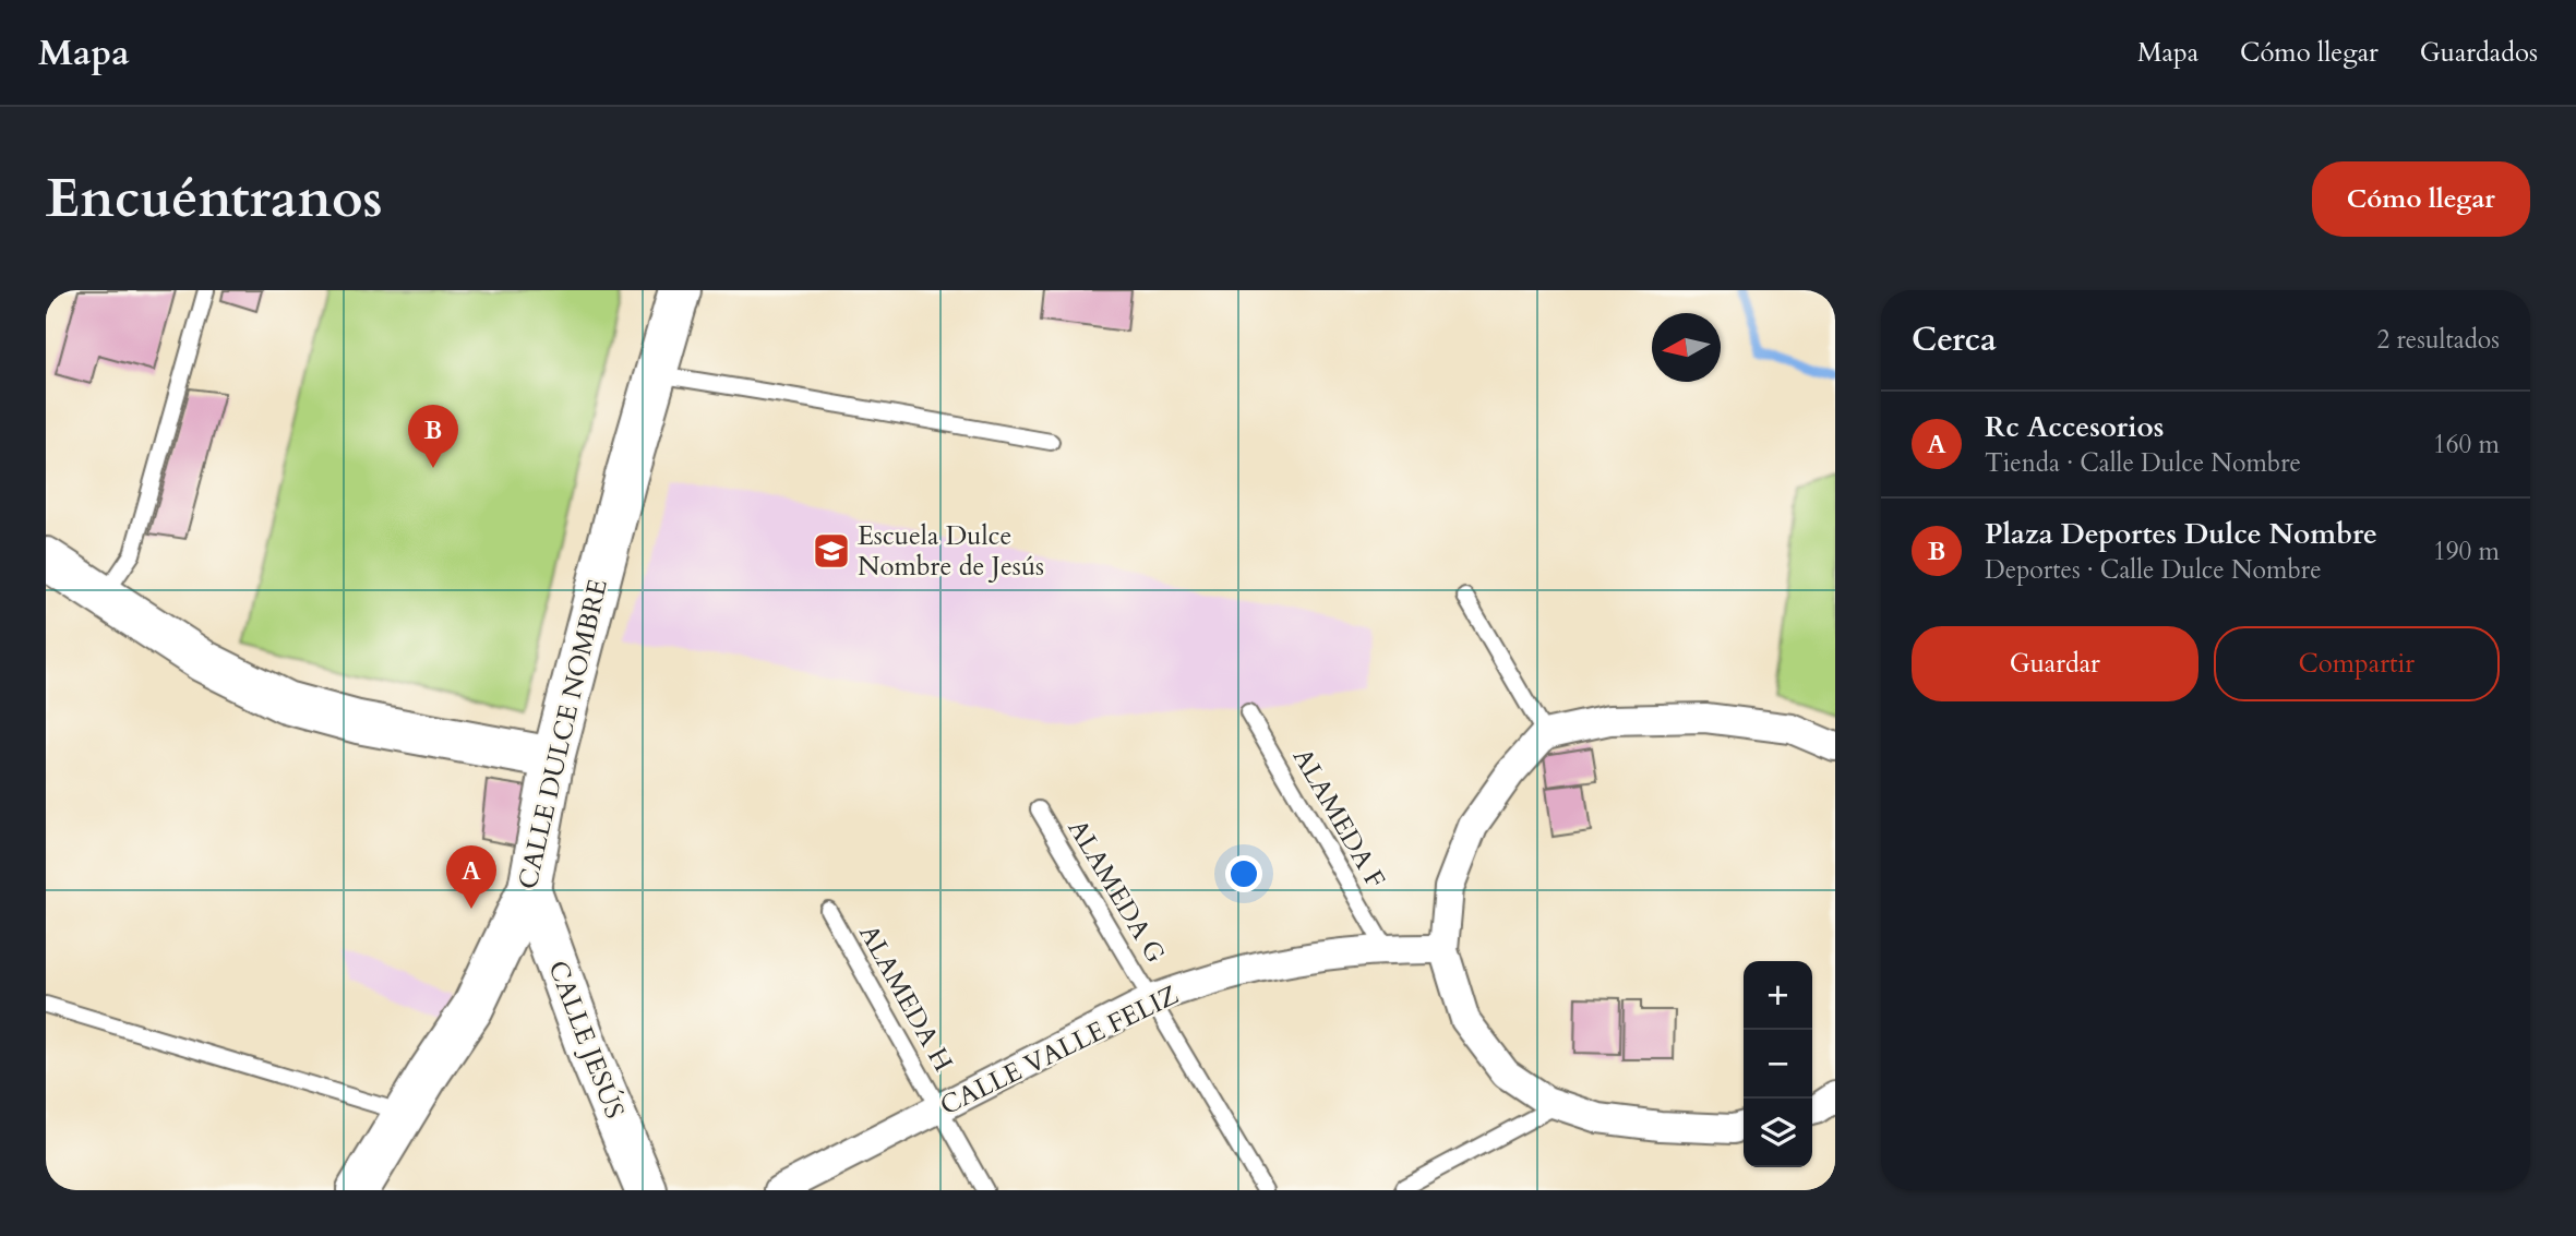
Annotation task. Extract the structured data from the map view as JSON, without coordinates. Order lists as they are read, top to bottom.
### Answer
{
  "streets": {
    "street": ["CALLE DULCE NOMBRE", "CALLE JESÚS", "CALLE VALLE FELIZ"],
    "lane": ["ALAMEDA F", "ALAMEDA G", "ALAMEDA H"]
  },
  "crossings": [
    ["CALLE DULCE NOMBRE", "CALLE JESÚS"],
    ["ALAMEDA F", "CALLE VALLE FELIZ"],
    ["ALAMEDA G", "CALLE VALLE FELIZ"],
    ["ALAMEDA H", "CALLE VALLE FELIZ"]
  ],
  "places": {
    "school or university": ["Escuela Dulce Nombre de Jesús"]
  },
  "north": "left",
  "page": {
    "header": "Mapa",
    "nav": ["Mapa", "Cómo llegar", "Guardados"],
    "buttons": [
      "Cómo llegar",
      ["Guardar", "Compartir"]
    ],
    "title": "Encuéntranos",
    "heading": ["Cerca", "2 resultados"],
    "list": [
      {
        "mark": "A",
        "name": "Rc Accesorios",
        "note": "Tienda · Calle Dulce Nombre",
        "value": "160 m"
      },
      {
        "mark": "B",
        "name": "Plaza Deportes Dulce Nombre",
        "note": "Deportes · Calle Dulce Nombre",
        "value": "190 m"
      }
    ],
    "pins": ["B", "A"],
    "map_buttons": ["+", "−"]
  }
}
